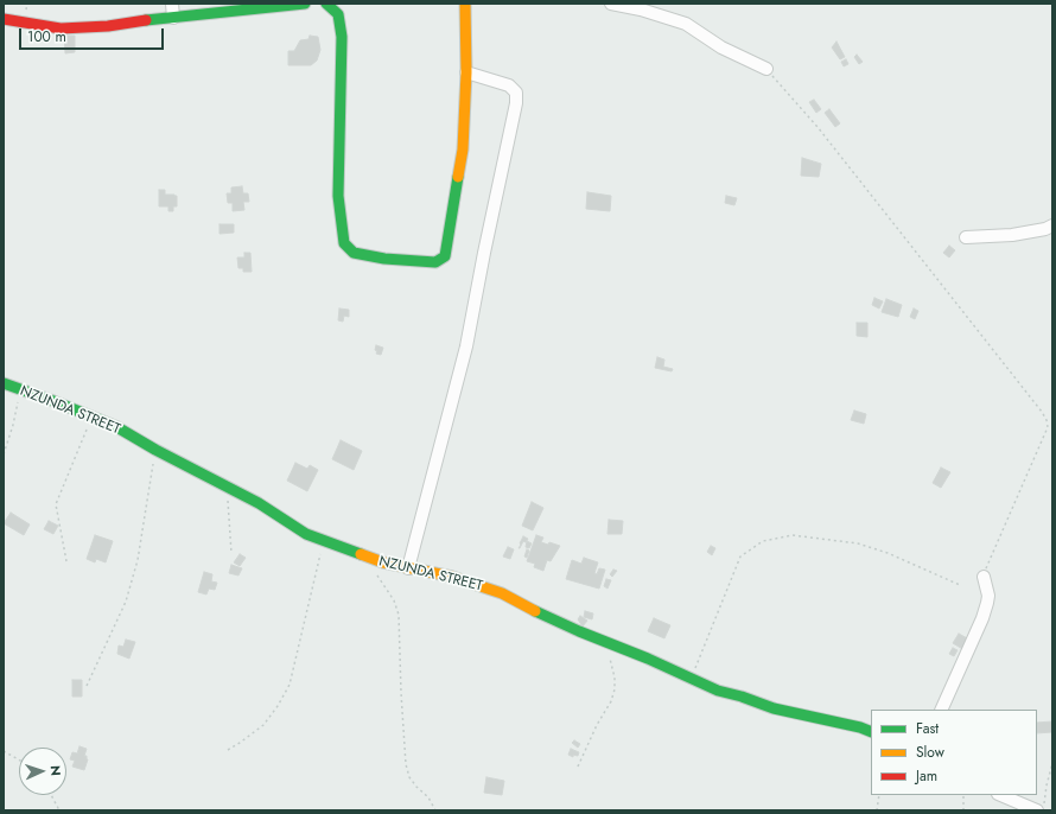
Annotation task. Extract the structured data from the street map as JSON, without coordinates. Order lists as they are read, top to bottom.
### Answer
{
  "streets": {
    "street": ["NZUNDA STREET"]
  },
  "legend": ["Fast", "Slow", "Jam"],
  "scale_bar": "100 m",
  "north": "right"
}
